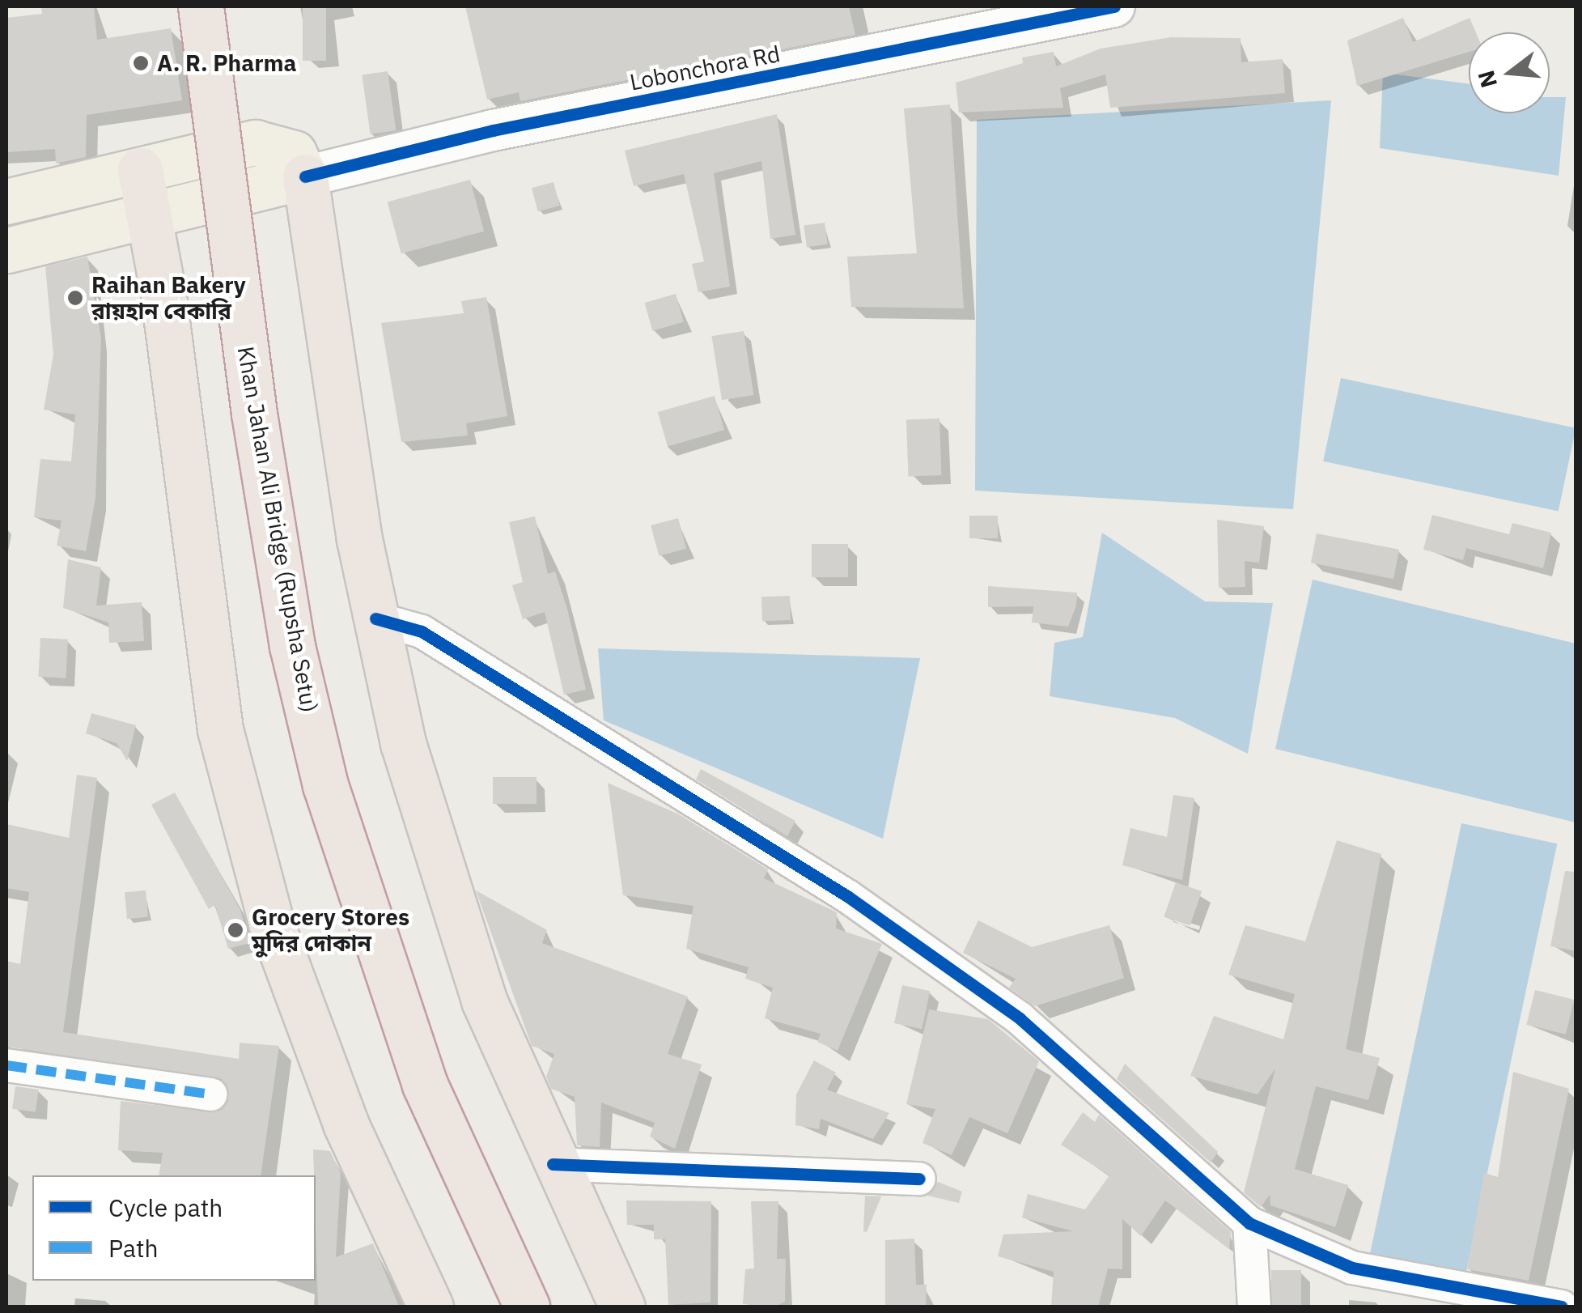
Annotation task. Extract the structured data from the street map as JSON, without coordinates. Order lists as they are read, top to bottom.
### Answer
{
  "streets": {
    "highway": ["Khan Jahan Ali Bridge (Rupsha Setu)"],
    "street": ["Lobonchora Rd"]
  },
  "places": ["A. R. Pharma", "Raihan Bakery রায়হান বেকারি", "Grocery Stores মুদির দোকান"],
  "legend": ["Cycle path", "Path"],
  "north": "left"
}
